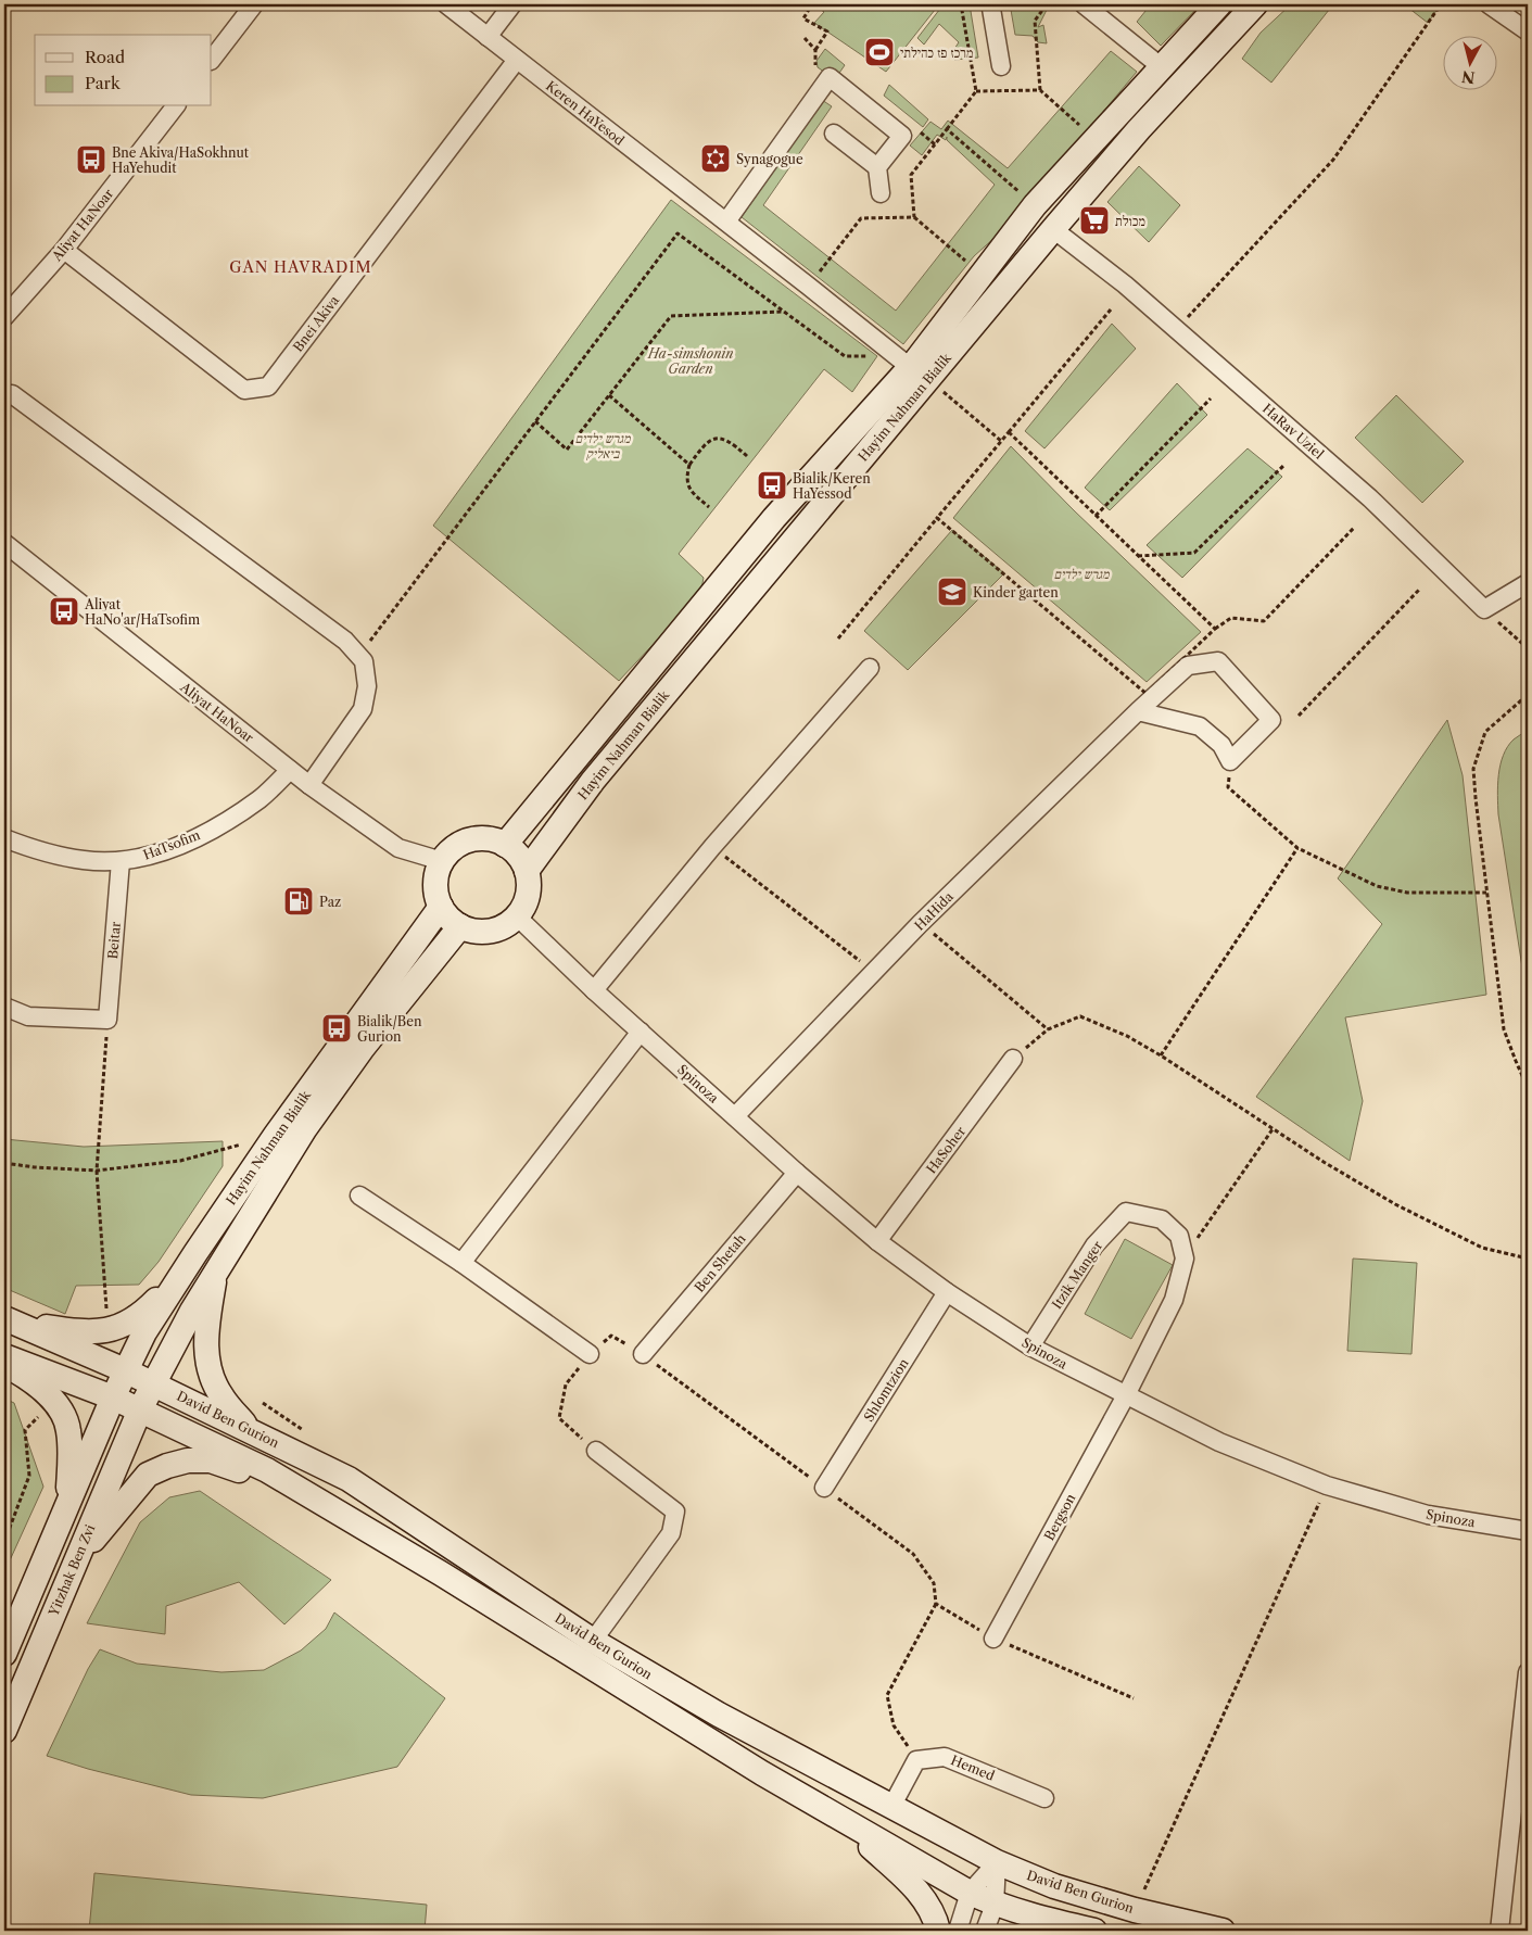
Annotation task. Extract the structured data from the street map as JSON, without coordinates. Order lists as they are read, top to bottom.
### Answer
{
  "streets": {
    "street": [
      "Keren HaYesod",
      "Aliyat HaNoar",
      "Bnei Akiva",
      "Hayim Nahman Bialik",
      "HaRav Uziel",
      "HaTsofim",
      "HaHida",
      "Beitar",
      "Spinoza",
      "HaSoher",
      "Ben Shetah",
      "Itzik Manger",
      "Shlomtzion",
      "David Ben Gurion",
      "Bergson",
      "Yitzhak Ben Zvi",
      "Hemed"
    ]
  },
  "crossings": [
    ["Keren HaYesod", "Bnei Akiva"],
    ["Keren HaYesod", "Hayim Nahman Bialik"],
    ["Aliyat HaNoar", "Bnei Akiva"],
    ["Aliyat HaNoar", "Hayim Nahman Bialik"],
    ["Aliyat HaNoar", "HaTsofim"],
    ["Aliyat HaNoar", "Spinoza"],
    ["Hayim Nahman Bialik", "HaRav Uziel"],
    ["Hayim Nahman Bialik", "Spinoza"],
    ["Hayim Nahman Bialik", "David Ben Gurion"],
    ["Hayim Nahman Bialik", "Yitzhak Ben Zvi"],
    ["HaTsofim", "Beitar"],
    ["HaHida", "Spinoza"],
    ["Spinoza", "HaSoher"],
    ["Spinoza", "Ben Shetah"],
    ["Spinoza", "Itzik Manger"],
    ["Spinoza", "Shlomtzion"],
    ["Spinoza", "Bergson"],
    ["David Ben Gurion", "Yitzhak Ben Zvi"]
  ],
  "districts": ["GAN HAVRADIM"],
  "parks": ["Ha-simshonin Garden", "מגרש ילדים ביאליק", "מגרש ילדים"],
  "places": {
    "sports": ["מרכז פז כהילתי"],
    "synagogue": ["Synagogue"],
    "bus stop": [
      "Bne Akiva/HaSokhnut HaYehudit",
      "Bialik/Keren HaYessod",
      "Aliyat HaNo'ar/HaTsofim",
      "Bialik/Ben Gurion"
    ],
    "supermarket": ["מכולת"],
    "school or university": ["Kinder garten"],
    "fuel station": ["Paz"]
  },
  "legend": ["Road", "Park"],
  "north": "bottom"
}
